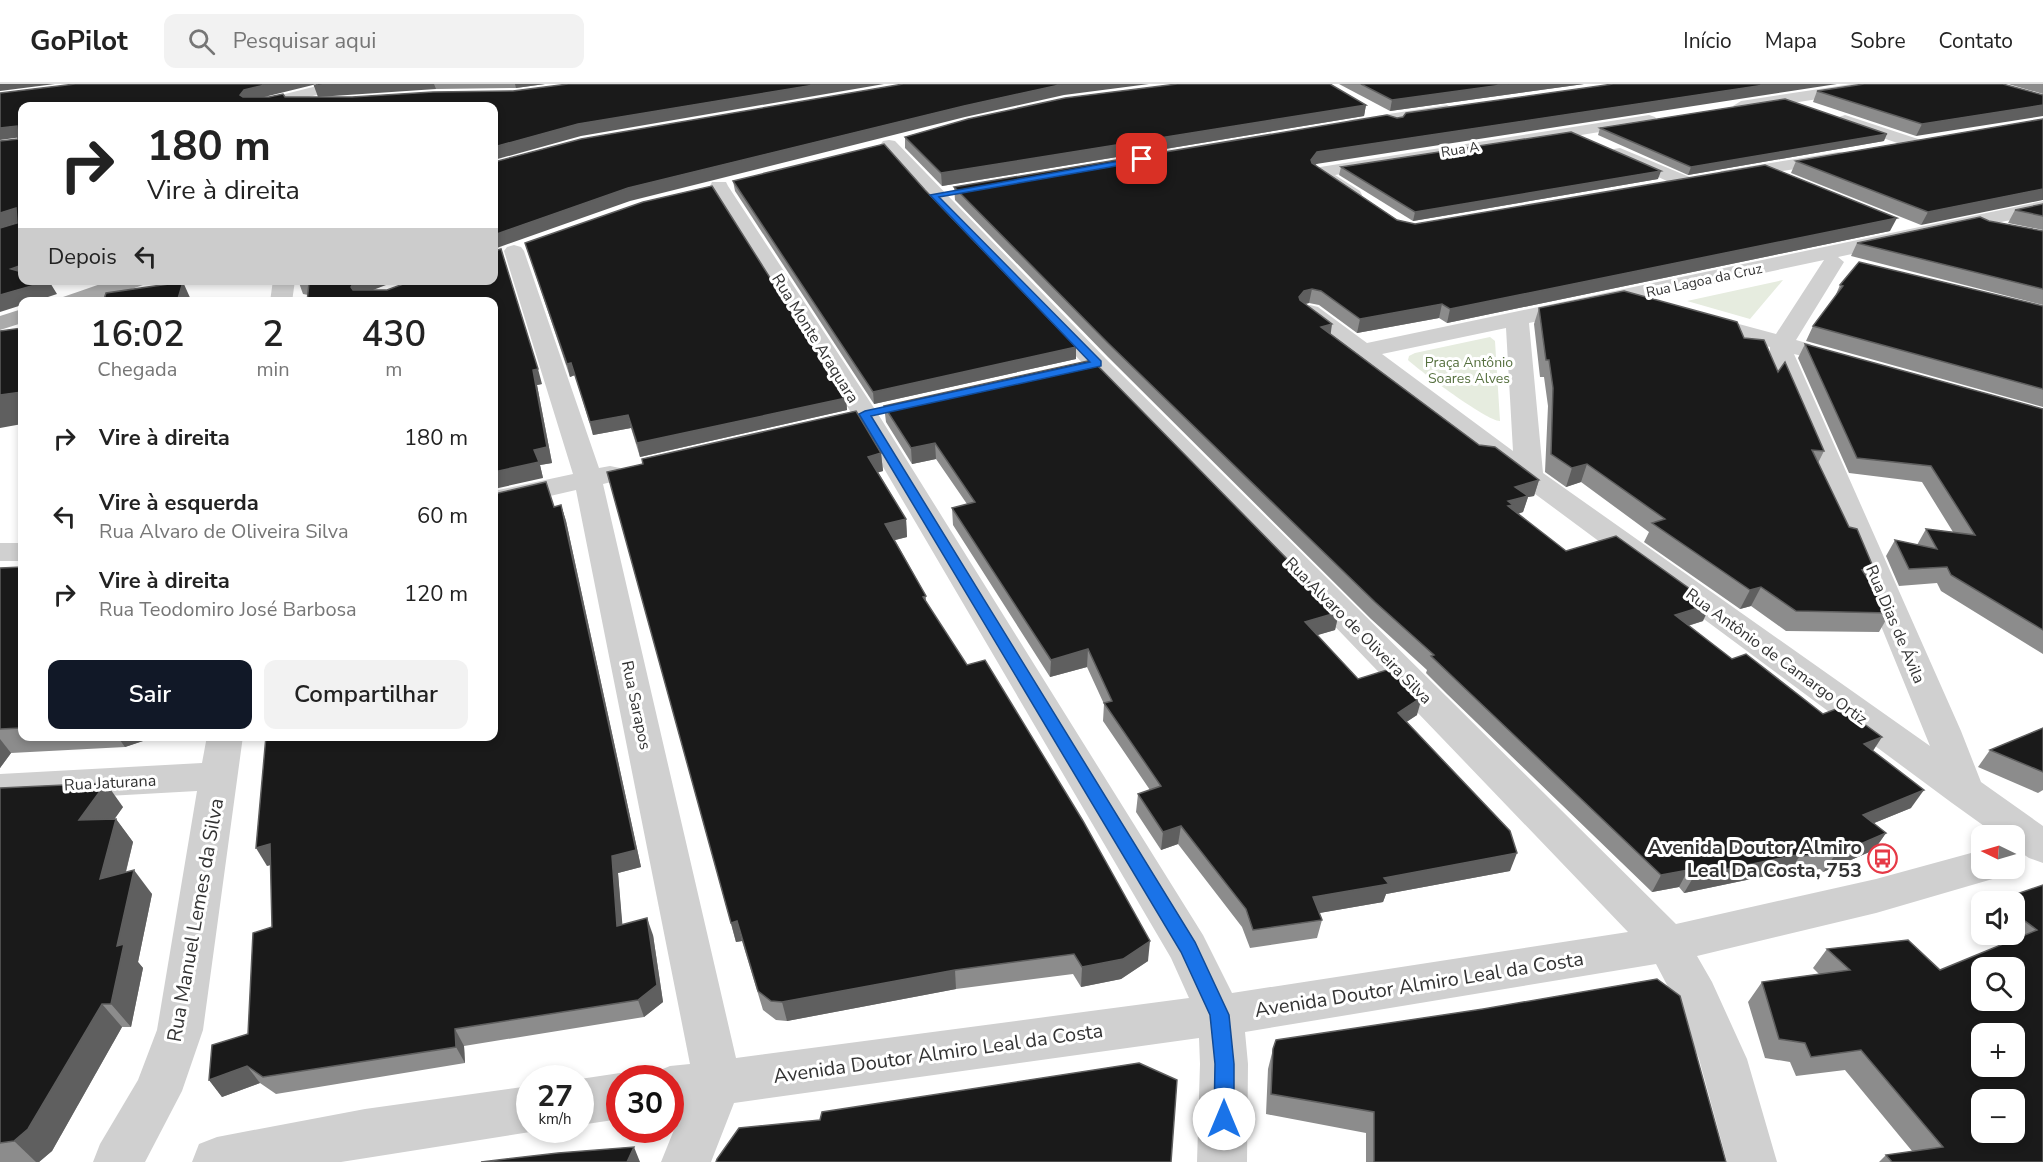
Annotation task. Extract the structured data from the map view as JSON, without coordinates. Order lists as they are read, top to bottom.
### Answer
{
  "streets": {
    "street": [
      "Rua A",
      "Rua Lagoa da Cruz",
      "Rua Monte Araquara",
      "Rua Dias de Ávila",
      "Rua Alvaro de Oliveira Silva",
      "Rua Antônio de Camargo Ortiz",
      "Rua Sarapos",
      "Rua Jaturana",
      "Rua Manuel Lemes da Silva",
      "Avenida Doutor Almiro Leal da Costa"
    ]
  },
  "crossings": [
    ["Rua Lagoa da Cruz", "Rua Antônio de Camargo Ortiz"],
    ["Rua Monte Araquara", "Avenida Doutor Almiro Leal da Costa"],
    ["Rua Dias de Ávila", "Rua Antônio de Camargo Ortiz"],
    ["Rua Alvaro de Oliveira Silva", "Avenida Doutor Almiro Leal da Costa"],
    ["Rua Sarapos", "Avenida Doutor Almiro Leal da Costa"],
    ["Rua Jaturana", "Rua Manuel Lemes da Silva"]
  ],
  "parks": ["Praça Antônio Soares Alves"],
  "places": {
    "bus stop": ["Avenida Doutor Almiro Leal Da Costa, 753"]
  },
  "north": "left",
  "page": {
    "header": "GoPilot",
    "search": "Pesquisar aqui",
    "nav": [
      "Início",
      "Mapa",
      "Sobre",
      "Contato"
    ],
    "turn": ["180 m", "Vire à direita"],
    "then": "Depois",
    "eta": [
      "16:02",
      "Chegada",
      "2",
      "min",
      "430",
      "m"
    ],
    "list": [
      {
        "name": "Vire à direita",
        "value": "180 m"
      },
      {
        "name": "Vire à esquerda",
        "note": "Rua Alvaro de Oliveira Silva",
        "value": "60 m"
      },
      {
        "name": "Vire à direita",
        "note": "Rua Teodomiro José Barbosa",
        "value": "120 m"
      }
    ],
    "buttons": ["Sair", "Compartilhar"],
    "map_buttons": ["+", "−"],
    "speed": "27 km/h",
    "limit": "30"
  }
}
